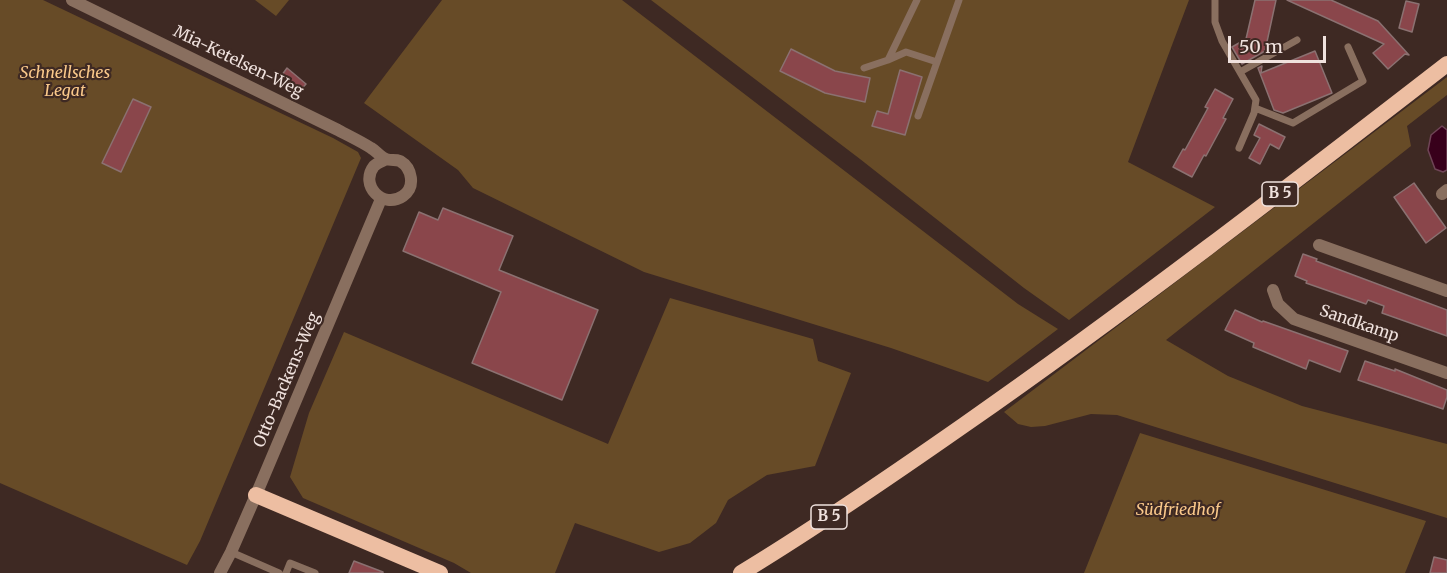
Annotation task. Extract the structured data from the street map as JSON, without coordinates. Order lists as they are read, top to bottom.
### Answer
{
  "streets": {
    "highway": ["B 5"],
    "street": ["Mia-Ketelsen-Weg", "Sandkamp", "Otto-Backens-Weg"]
  },
  "crossings": [
    ["Mia-Ketelsen-Weg", "Otto-Backens-Weg"]
  ],
  "parks": ["Schnellsches Legat", "Südfriedhof"],
  "scale_bar": "50 m"
}
